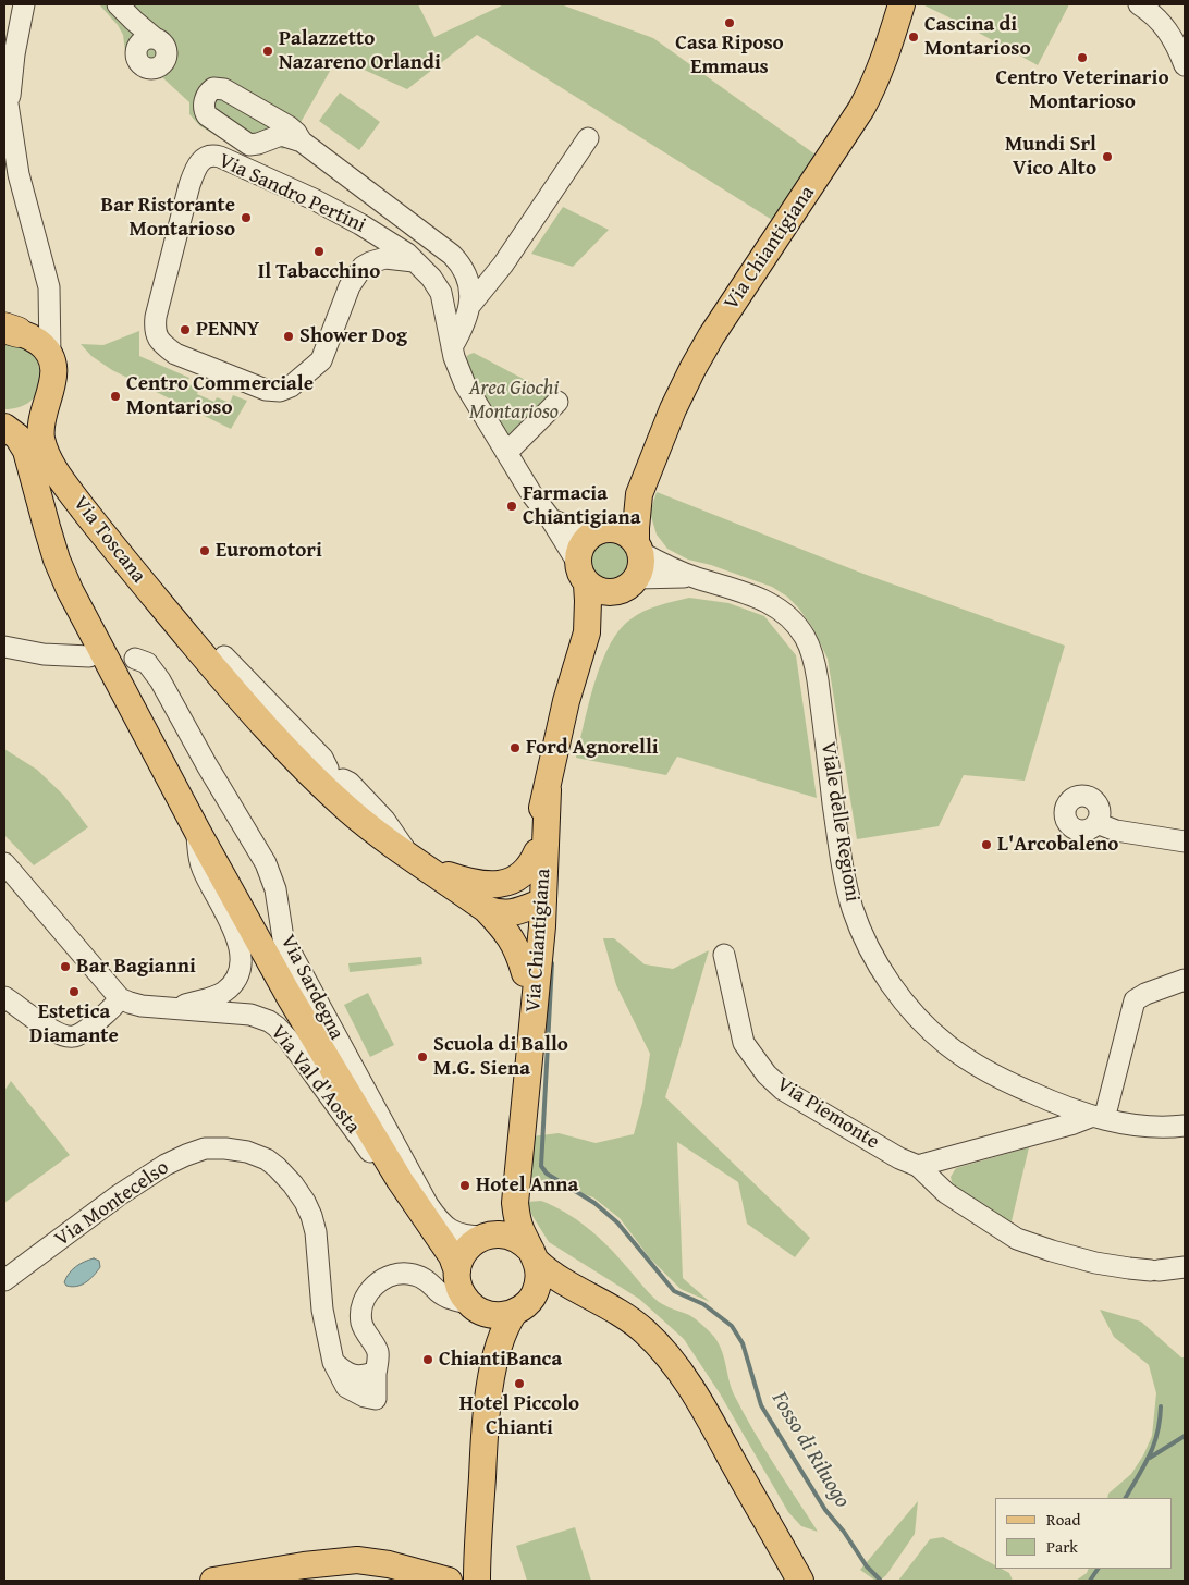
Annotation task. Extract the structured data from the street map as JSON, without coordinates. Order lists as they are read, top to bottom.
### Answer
{
  "streets": {
    "main road": ["Via Chiantigiana", "Via Toscana"],
    "street": [
      "Via Sandro Pertini",
      "Viale delle Regioni",
      "Via Sardegna",
      "Via Val d'Aosta",
      "Via Piemonte",
      "Via Montecelso"
    ]
  },
  "crossings": [
    ["Via Sandro Pertini", "Via Chiantigiana"],
    ["Via Sandro Pertini", "Viale delle Regioni"],
    ["Via Chiantigiana", "Via Toscana"],
    ["Via Chiantigiana", "Viale delle Regioni"],
    ["Via Chiantigiana", "Via Sardegna"]
  ],
  "water": ["Fosso di Riluogo"],
  "parks": ["Area Giochi Montarioso"],
  "places": [
    "Casa Riposo Emmaus",
    "Cascina di Montarioso",
    "Palazzetto Nazareno Orlandi",
    "Centro Veterinario Montarioso",
    "Mundi Srl Vico Alto",
    "Bar Ristorante Montarioso",
    "Il Tabacchino",
    "PENNY",
    "Shower Dog",
    "Centro Commerciale Montarioso",
    "Farmacia Chiantigiana",
    "Euromotori",
    "Ford Agnorelli",
    "L'Arcobaleno",
    "Bar Bagianni",
    "Estetica Diamante",
    "Scuola di Ballo M.G. Siena",
    "Hotel Anna",
    "ChiantiBanca",
    "Hotel Piccolo Chianti"
  ],
  "legend": ["Road", "Park"]
}
